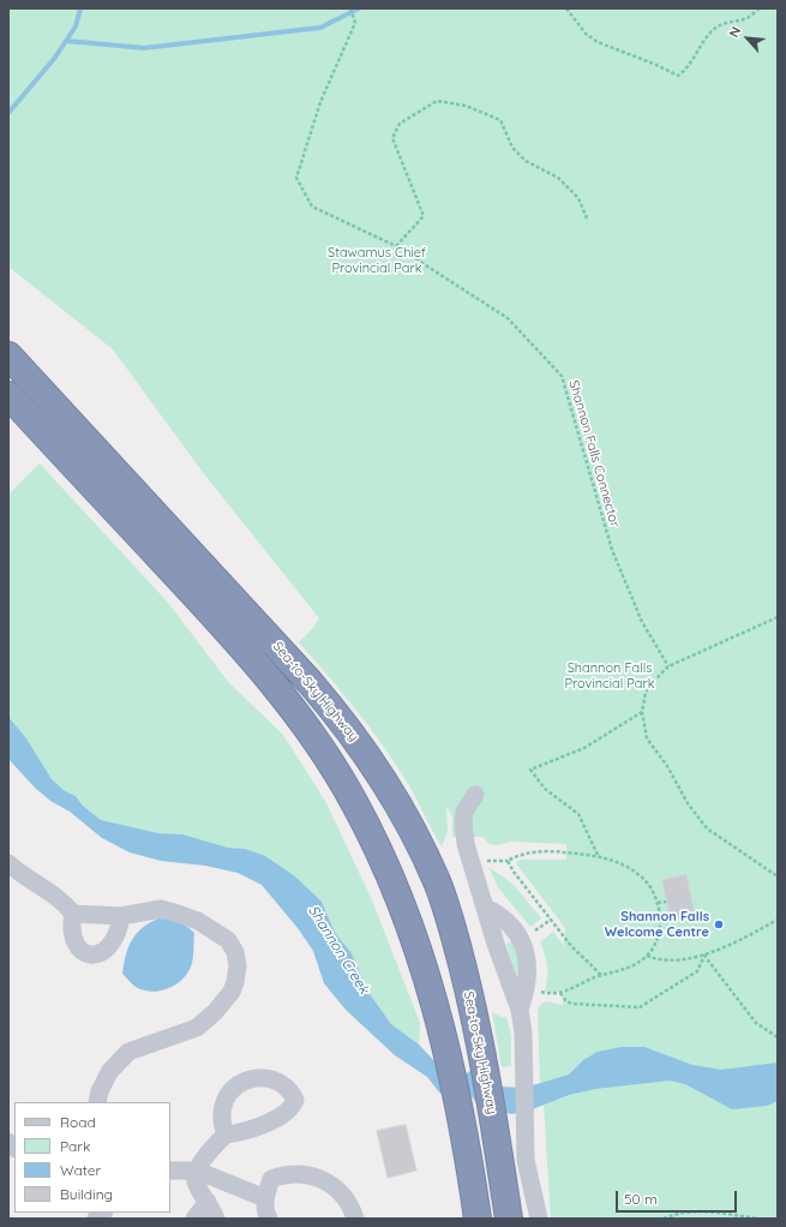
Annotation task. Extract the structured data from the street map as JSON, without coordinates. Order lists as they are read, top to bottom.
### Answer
{
  "streets": {
    "highway": ["Sea-to-Sky Highway"],
    "path": ["Shannon Falls Connector"]
  },
  "water": ["Shannon Creek"],
  "parks": ["Stawamus Chief Provincial Park", "Shannon Falls Provincial Park"],
  "places": ["Shannon Falls Welcome Centre"],
  "legend": [
    "Road",
    "Park",
    "Water",
    "Building"
  ],
  "scale_bar": "50 m",
  "north": "top left"
}
